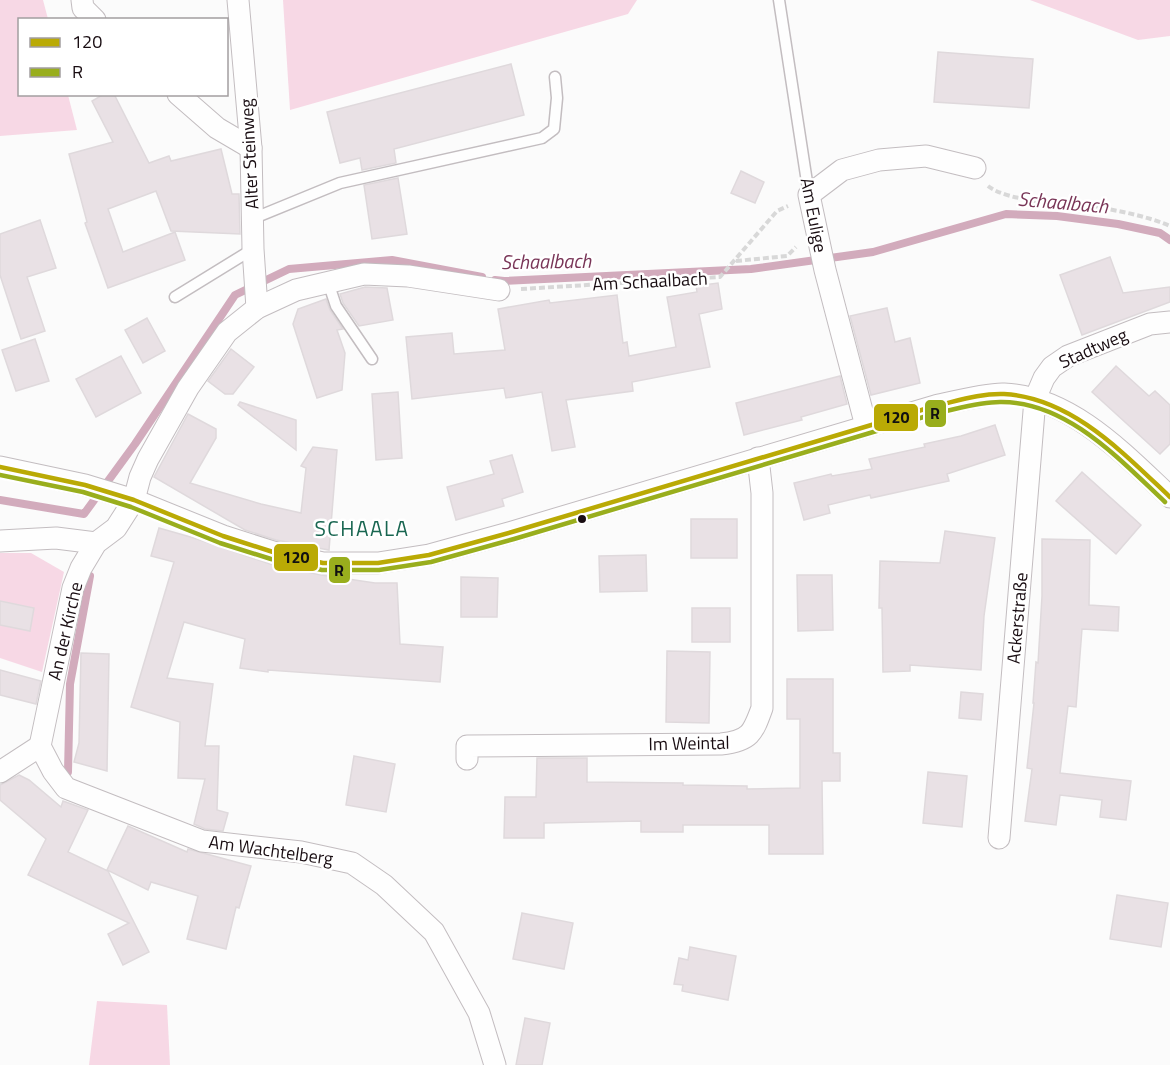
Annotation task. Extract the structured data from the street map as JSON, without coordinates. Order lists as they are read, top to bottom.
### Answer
{
  "streets": {
    "street": [
      "Alter Steinweg",
      "Am Eulige",
      "Stadtweg",
      "Ackerstraße",
      "An der Kirche",
      "Im Weintal",
      "Am Wachtelberg"
    ],
    "path": ["Am Schaalbach"]
  },
  "crossings": [
    ["Alter Steinweg", "An der Kirche"],
    ["Am Eulige", "Am Schaalbach"],
    ["Stadtweg", "Ackerstraße"],
    ["An der Kirche", "Am Wachtelberg"]
  ],
  "districts": ["SCHAALA"],
  "water": ["Schaalbach"],
  "lines": ["transit line 120", "transit line R"],
  "legend": ["120", "R"]
}
